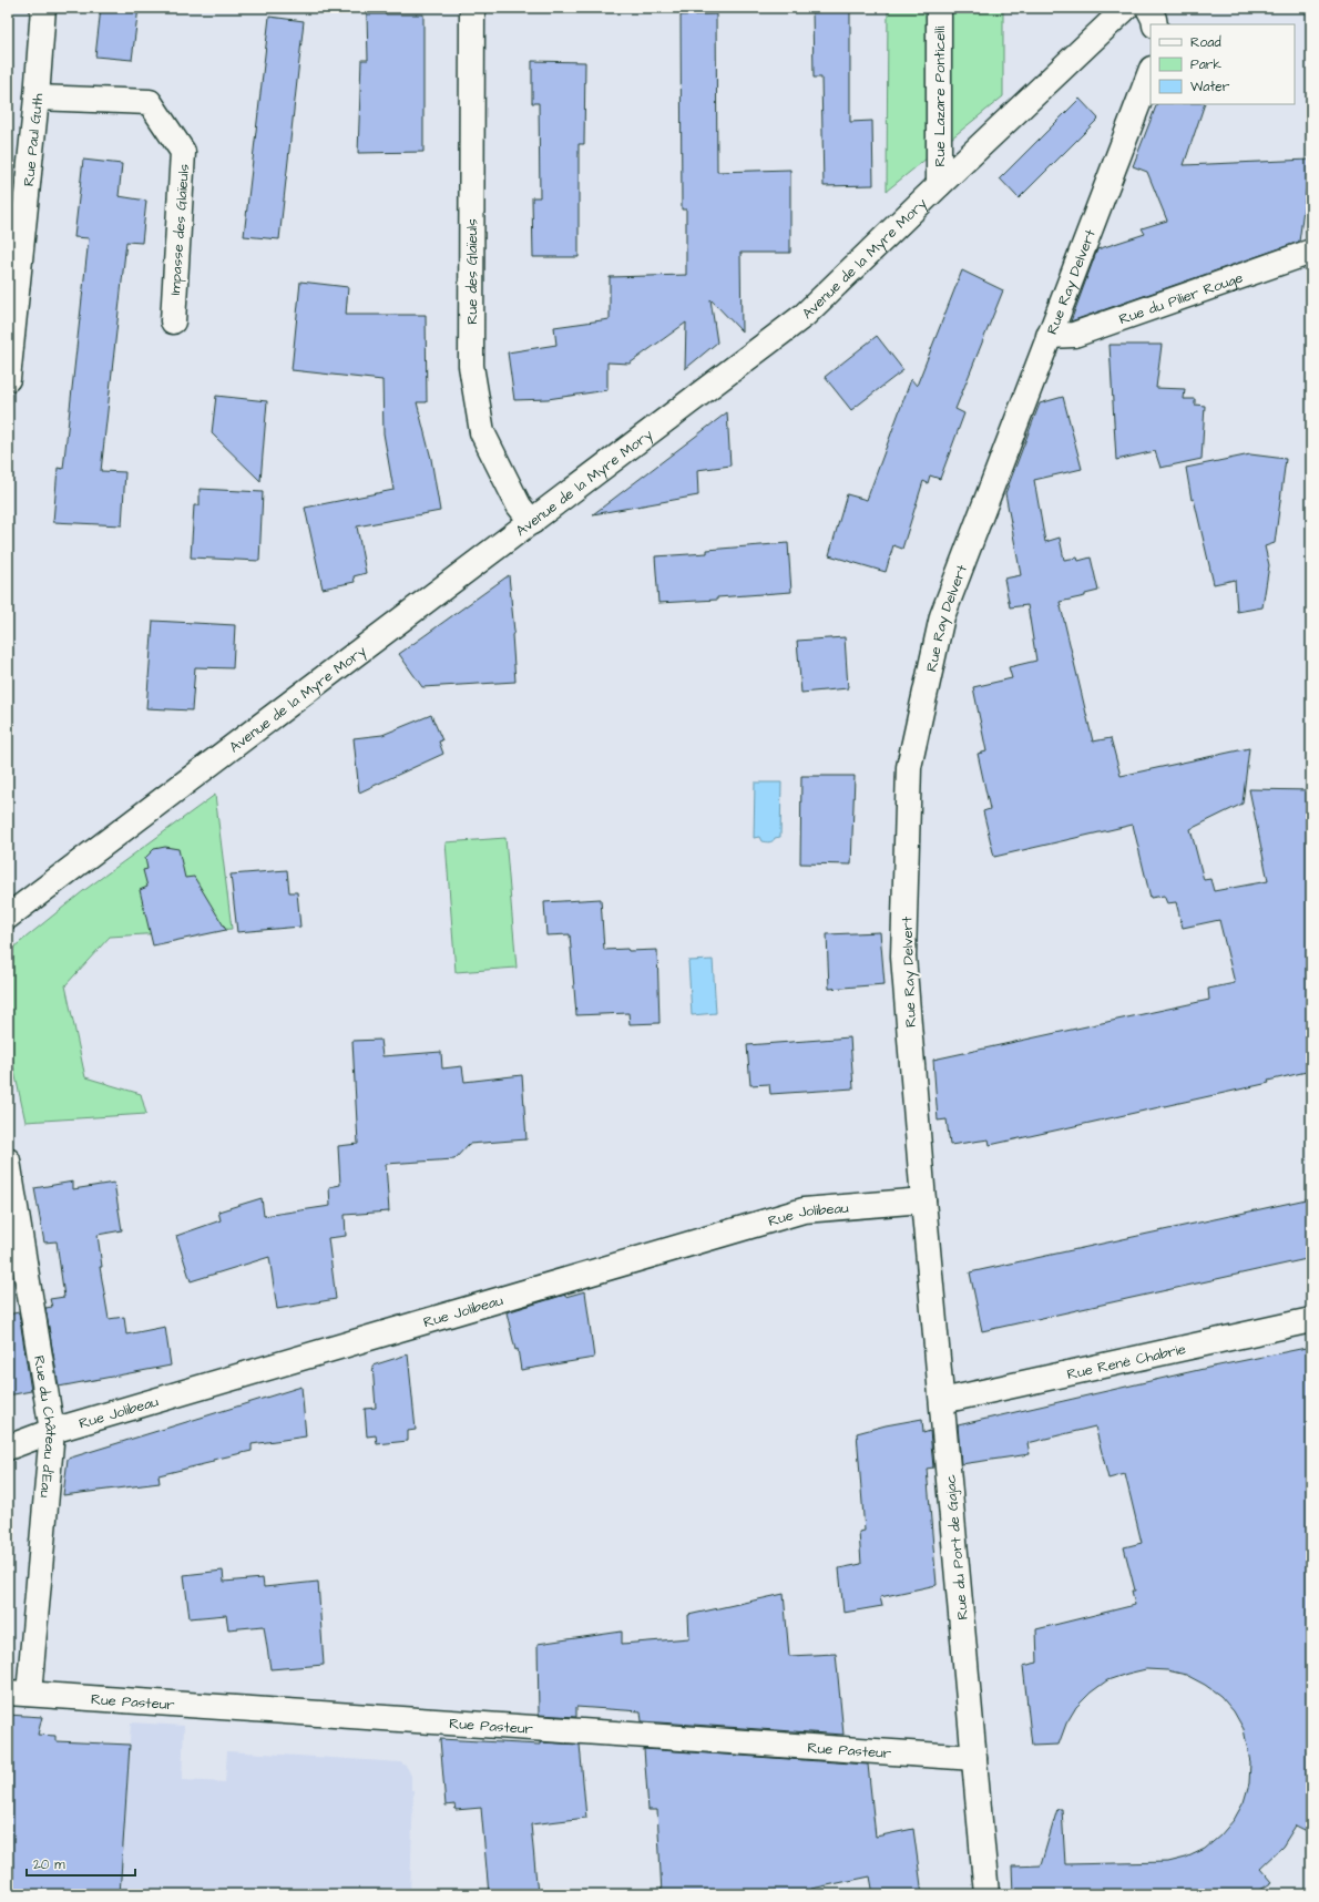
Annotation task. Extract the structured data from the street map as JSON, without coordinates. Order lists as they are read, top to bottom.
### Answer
{
  "streets": {
    "street": [
      "Rue Lazare Ponticelli",
      "Rue Paul Guth",
      "Impasse des Glaïeuls",
      "Avenue de la Myre Mory",
      "Rue des Glaïeuls",
      "Rue Ray Delvert",
      "Rue du Pilier Rouge",
      "Rue Jolibeau",
      "Rue René Chabrie",
      "Rue du Château d'Eau",
      "Rue du Port de Gajac",
      "Rue Pasteur"
    ]
  },
  "crossings": [
    ["Rue Lazare Ponticelli", "Avenue de la Myre Mory"],
    ["Rue Paul Guth", "Impasse des Glaïeuls"],
    ["Avenue de la Myre Mory", "Rue des Glaïeuls"],
    ["Rue Ray Delvert", "Rue du Pilier Rouge"],
    ["Rue Ray Delvert", "Rue Jolibeau"],
    ["Rue Ray Delvert", "Rue du Port de Gajac"],
    ["Rue Jolibeau", "Rue du Château d'Eau"],
    ["Rue Jolibeau", "Rue du Port de Gajac"],
    ["Rue René Chabrie", "Rue du Port de Gajac"],
    ["Rue du Château d'Eau", "Rue Pasteur"],
    ["Rue du Port de Gajac", "Rue Pasteur"]
  ],
  "legend": ["Road", "Park", "Water"],
  "scale_bar": "20 m"
}
